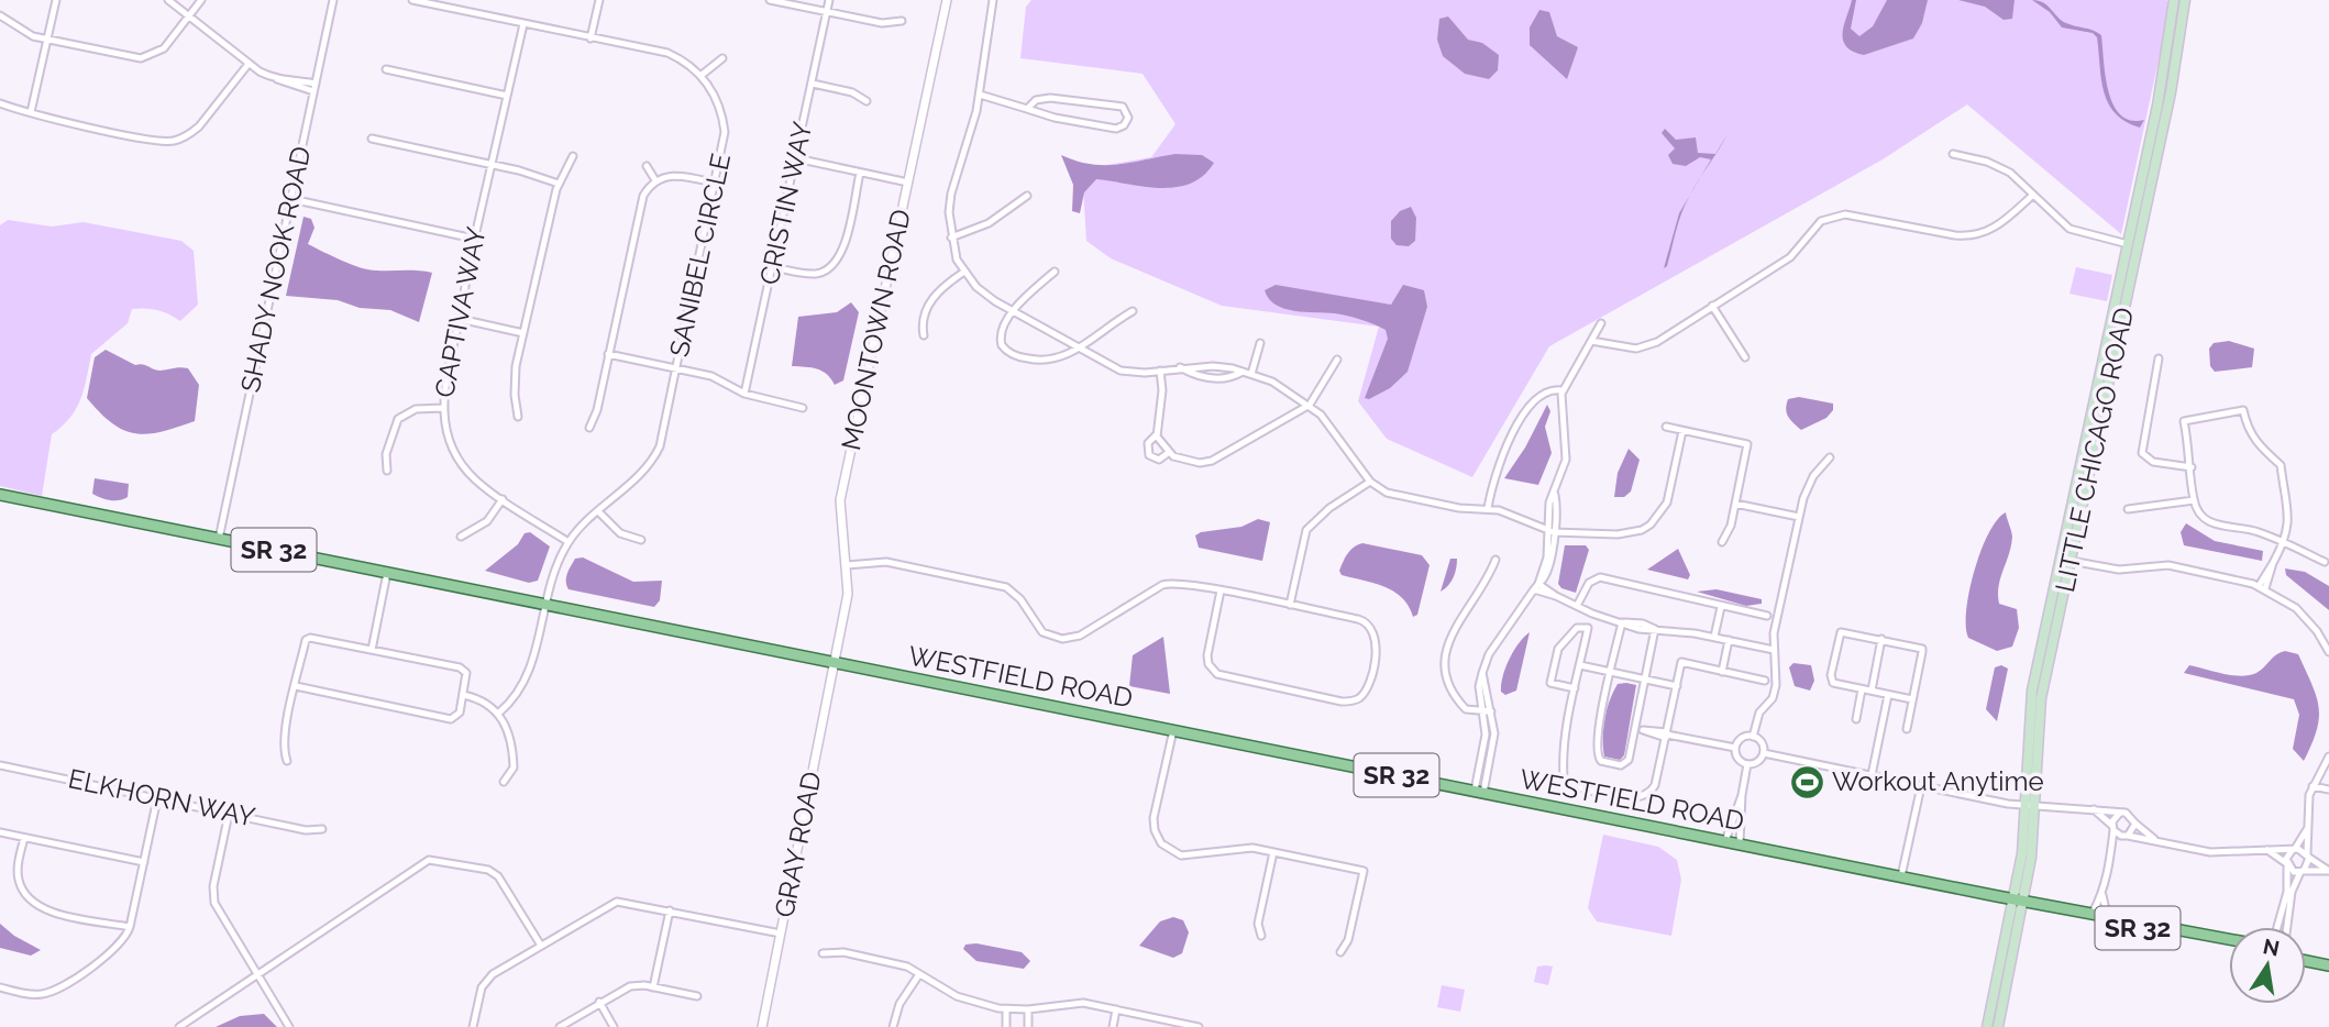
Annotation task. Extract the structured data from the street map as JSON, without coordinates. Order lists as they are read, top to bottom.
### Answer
{
  "streets": {
    "main road": ["LITTLE CHICAGO ROAD", "SR 32", "WESTFIELD ROAD"],
    "street": [
      "CRISTIN WAY",
      "SANIBEL CIRCLE",
      "SHADY NOOK ROAD",
      "CAPTIVA WAY",
      "MOONTOWN ROAD",
      "ELKHORN WAY",
      "GRAY ROAD"
    ]
  },
  "crossings": [
    ["SANIBEL CIRCLE", "CAPTIVA WAY"],
    ["SANIBEL CIRCLE", "WESTFIELD ROAD"],
    ["SHADY NOOK ROAD", "WESTFIELD ROAD"],
    ["MOONTOWN ROAD", "WESTFIELD ROAD"],
    ["MOONTOWN ROAD", "GRAY ROAD"],
    ["LITTLE CHICAGO ROAD", "WESTFIELD ROAD"],
    ["WESTFIELD ROAD", "GRAY ROAD"]
  ],
  "places": {
    "sports": ["Workout Anytime"]
  },
  "north": "top"
}
